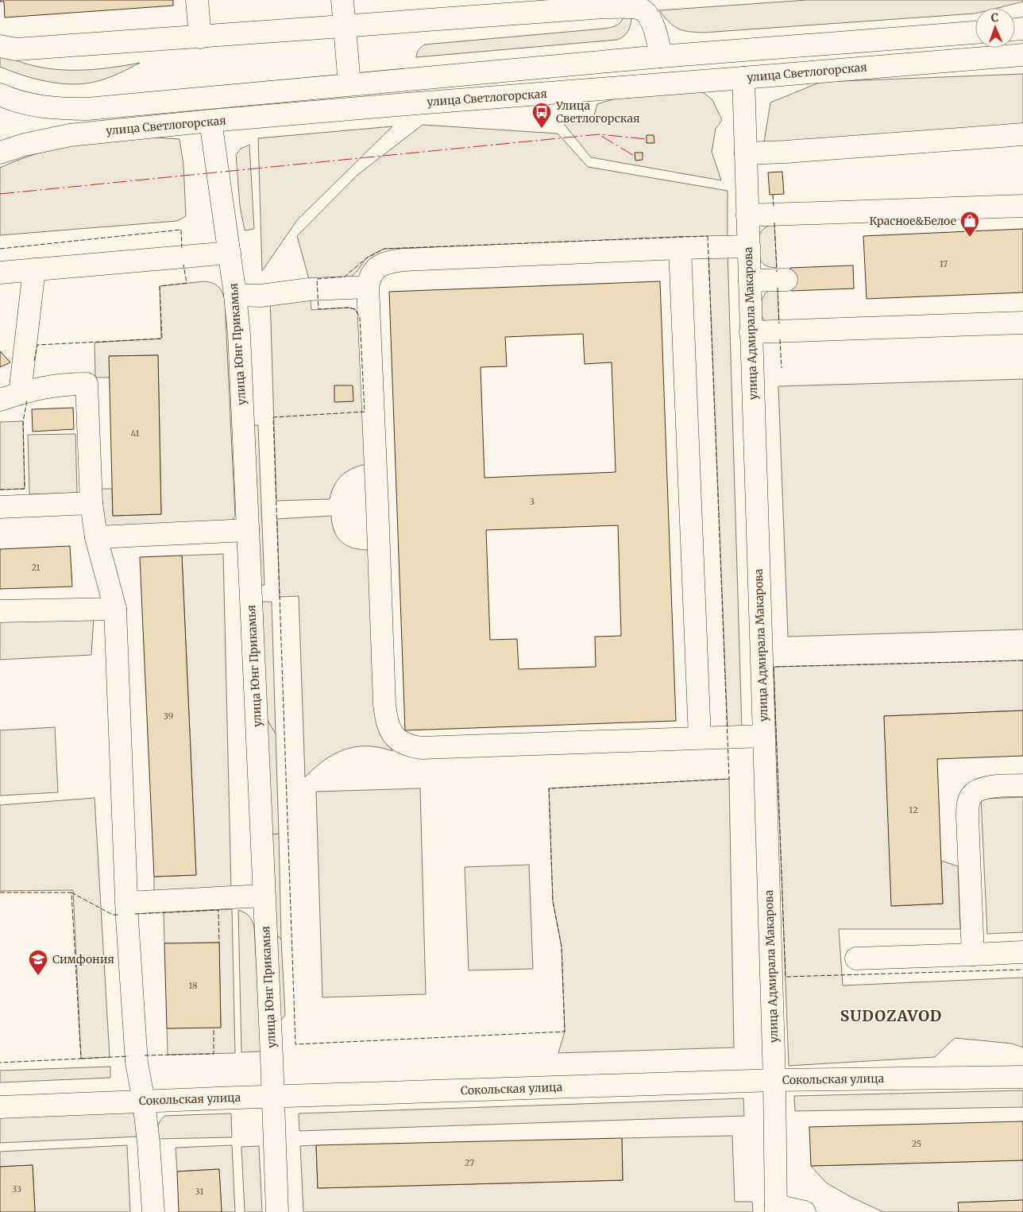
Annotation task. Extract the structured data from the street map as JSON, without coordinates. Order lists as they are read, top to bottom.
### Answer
{
  "streets": {
    "street": [
      "улица Светлогорская",
      "улица Адмирала Макарова",
      "улица Юнг Прикамья",
      "Сокольская улица"
    ]
  },
  "crossings": [
    ["улица Светлогорская", "улица Адмирала Макарова"],
    ["улица Светлогорская", "улица Юнг Прикамья"],
    ["улица Адмирала Макарова", "Сокольская улица"],
    ["улица Юнг Прикамья", "Сокольская улица"]
  ],
  "districts": ["SUDOZAVOD"],
  "places": {
    "bus stop": ["Улица Светлогорская"],
    "shop": ["Красное&Белое"],
    "school or university": ["Симфония"]
  },
  "house_numbers": [
    "17",
    "41",
    "3",
    "21",
    "39",
    "12",
    "18",
    "25",
    "27",
    "33",
    "31"
  ],
  "north": "top"
}
